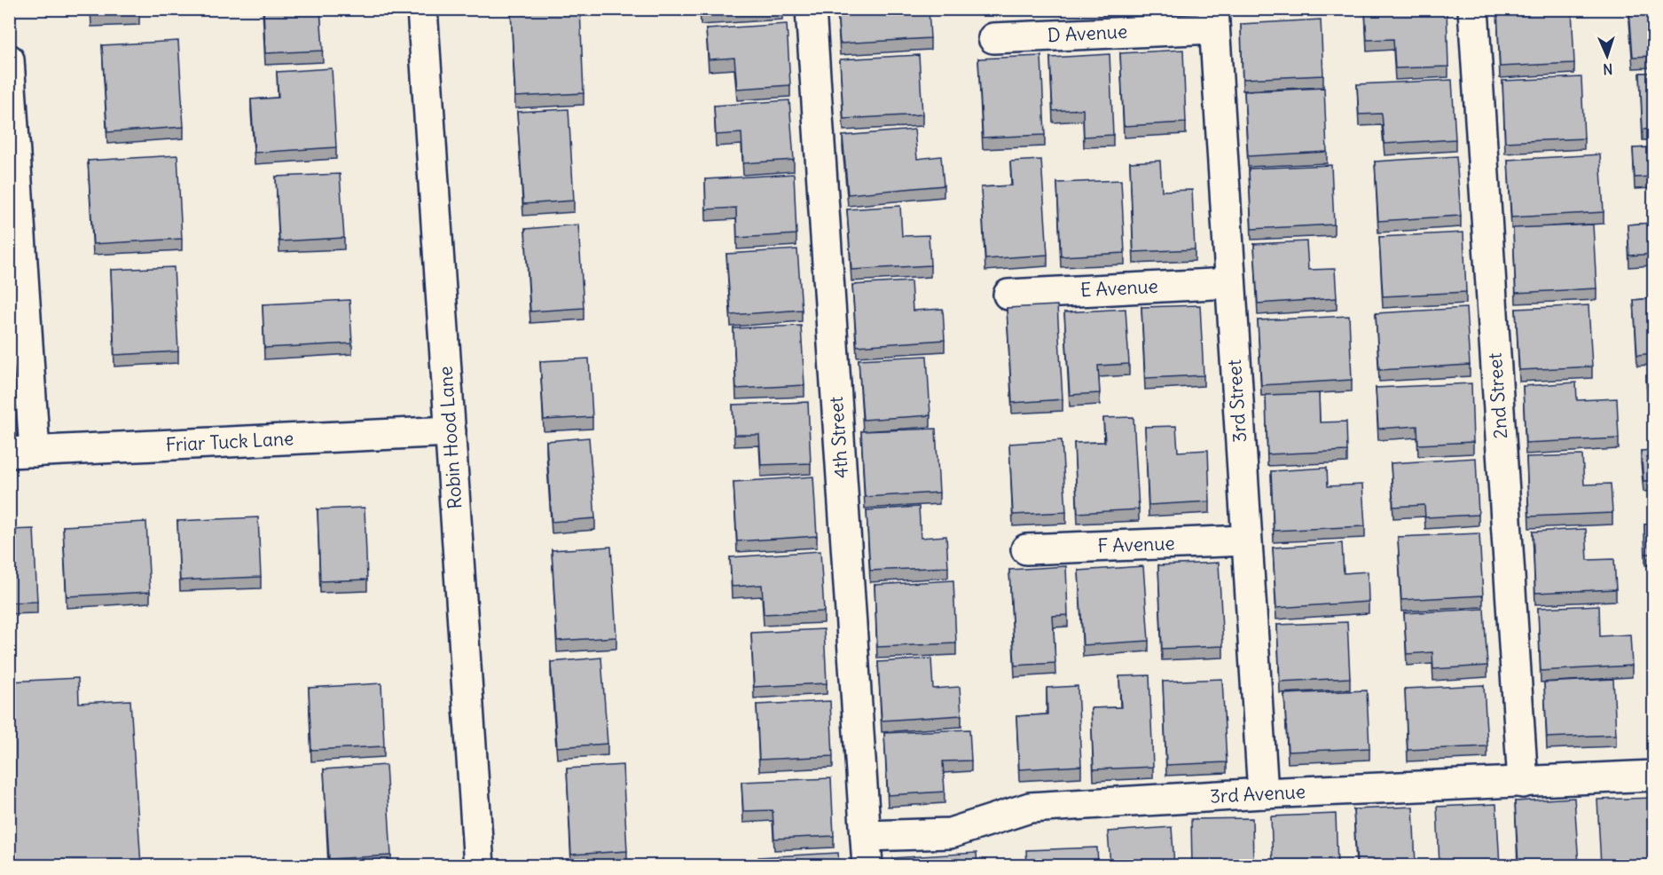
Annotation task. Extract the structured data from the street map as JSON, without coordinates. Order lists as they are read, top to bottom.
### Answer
{
  "streets": {
    "street": [
      "D Avenue",
      "E Avenue",
      "2nd Street",
      "3rd Street",
      "Robin Hood Lane",
      "4th Street",
      "Friar Tuck Lane",
      "F Avenue",
      "3rd Avenue"
    ]
  },
  "crossings": [
    ["D Avenue", "3rd Street"],
    ["E Avenue", "3rd Street"],
    ["2nd Street", "3rd Avenue"],
    ["3rd Street", "F Avenue"],
    ["3rd Street", "3rd Avenue"],
    ["Robin Hood Lane", "Friar Tuck Lane"],
    ["4th Street", "3rd Avenue"]
  ],
  "north": "bottom"
}
